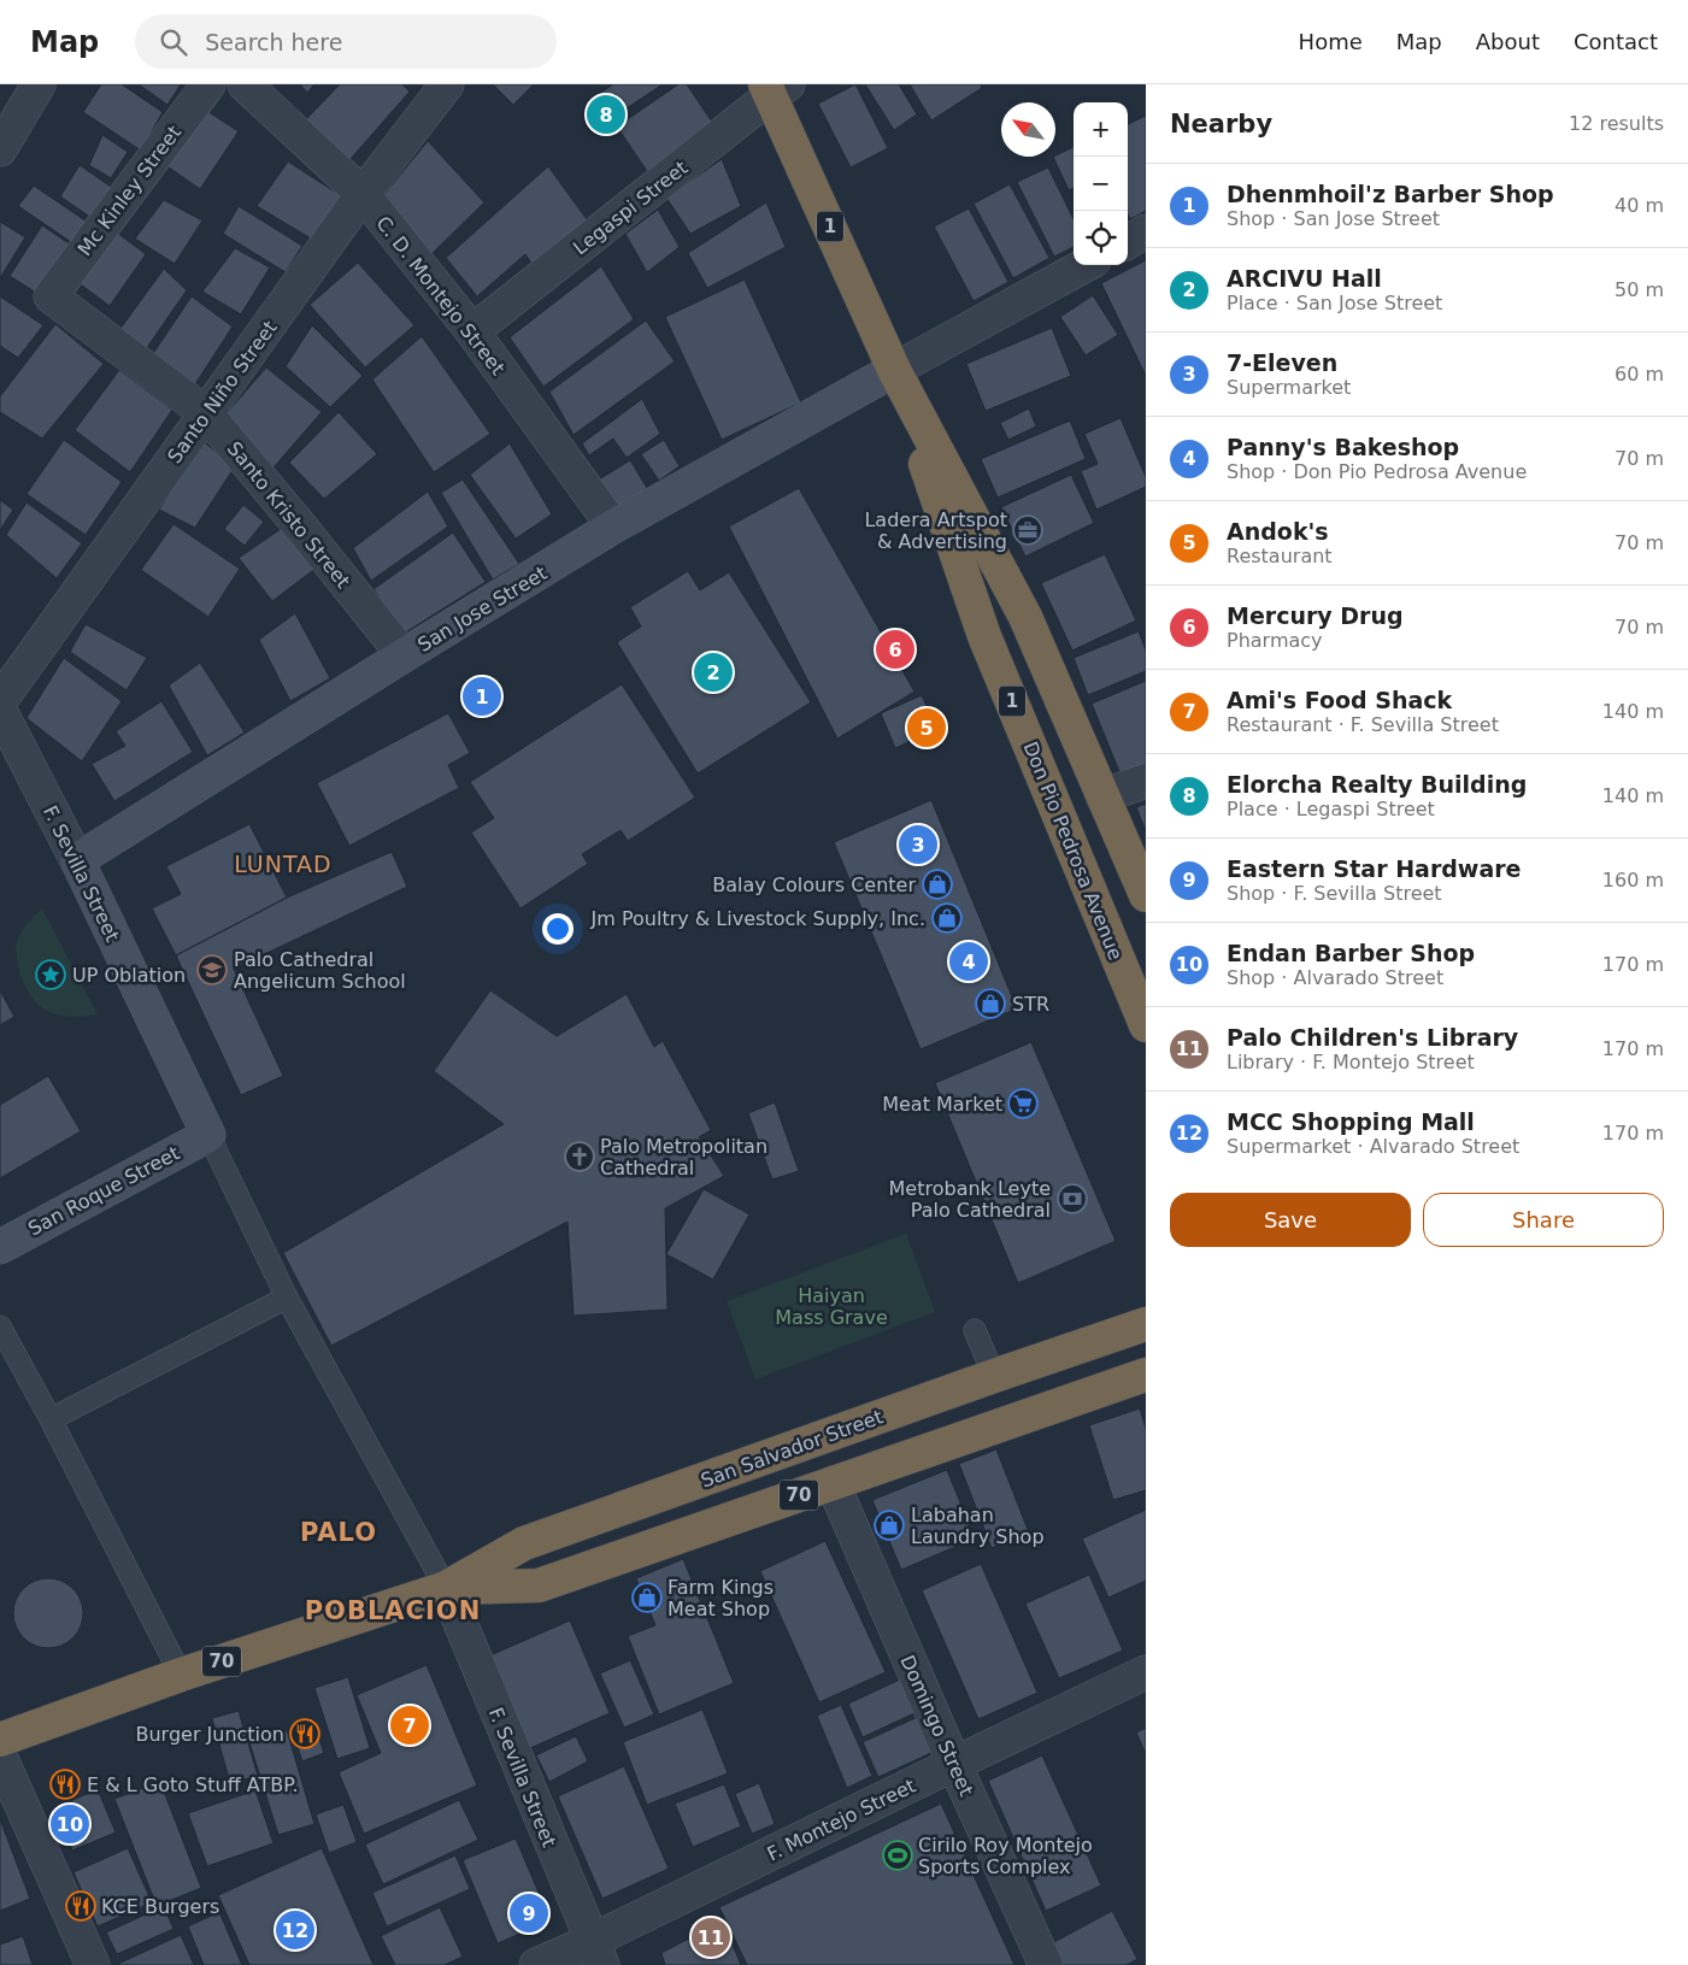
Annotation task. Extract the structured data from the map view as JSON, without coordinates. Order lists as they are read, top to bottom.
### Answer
{
  "streets": {
    "highway": [
      "1",
      "Don Pio Pedrosa Avenue",
      "San Salvador Street",
      "70"
    ],
    "street": [
      "Mc Kinley Street",
      "Legaspi Street",
      "C. D. Montejo Street",
      "Santo Niño Street",
      "Santo Kristo Street",
      "San Jose Street",
      "F. Sevilla Street",
      "San Roque Street",
      "Domingo Street",
      "F. Montejo Street"
    ]
  },
  "crossings": [
    ["Mc Kinley Street", "Santo Kristo Street"],
    ["Legaspi Street", "C. D. Montejo Street"],
    ["Legaspi Street", "Don Pio Pedrosa Avenue"],
    ["C. D. Montejo Street", "Santo Niño Street"],
    ["C. D. Montejo Street", "San Jose Street"],
    ["Santo Niño Street", "Santo Kristo Street"],
    ["Santo Kristo Street", "San Jose Street"],
    ["San Jose Street", "Don Pio Pedrosa Avenue"],
    ["San Jose Street", "F. Sevilla Street"],
    ["F. Sevilla Street", "San Roque Street"],
    ["F. Sevilla Street", "San Salvador Street"],
    ["F. Sevilla Street", "F. Montejo Street"],
    ["San Salvador Street", "Domingo Street"],
    ["Domingo Street", "F. Montejo Street"]
  ],
  "districts": ["LUNTAD", "PALO", "POBLACION"],
  "parks": ["Haiyan Mass Grave"],
  "places": {
    "office": ["Ladera Artspot & Advertising"],
    "shop": [
      "Balay Colours Center",
      "Jm Poultry & Livestock Supply, Inc.",
      "STR",
      "Labahan Laundry Shop",
      "Farm Kings Meat Shop"
    ],
    "school or university": ["Palo Cathedral Angelicum School"],
    "place": ["UP Oblation"],
    "supermarket": ["Meat Market"],
    "church": ["Palo Metropolitan Cathedral"],
    "bank": ["Metrobank Leyte Palo Cathedral"],
    "restaurant": ["Burger Junction", "E & L Goto Stuff ATBP.", "KCE Burgers"],
    "sports": ["Cirilo Roy Montejo Sports Complex"]
  },
  "north": "top left",
  "page": {
    "header": "Map",
    "search": "Search here",
    "nav": [
      "Home",
      "Map",
      "About",
      "Contact"
    ],
    "heading": ["Nearby", "12 results"],
    "pins": [
      "8",
      "6",
      "2",
      "1",
      "5",
      "3",
      "4",
      "7",
      "10",
      "9",
      "12",
      "11"
    ],
    "map_buttons": ["+", "−"],
    "list": [
      {
        "mark": "1",
        "name": "Dhenmhoil'z Barber Shop",
        "note": "Shop · San Jose Street",
        "value": "40 m"
      },
      {
        "mark": "2",
        "name": "ARCIVU Hall",
        "note": "Place · San Jose Street",
        "value": "50 m"
      },
      {
        "mark": "3",
        "name": "7-Eleven",
        "note": "Supermarket",
        "value": "60 m"
      },
      {
        "mark": "4",
        "name": "Panny's Bakeshop",
        "note": "Shop · Don Pio Pedrosa Avenue",
        "value": "70 m"
      },
      {
        "mark": "5",
        "name": "Andok's",
        "note": "Restaurant",
        "value": "70 m"
      },
      {
        "mark": "6",
        "name": "Mercury Drug",
        "note": "Pharmacy",
        "value": "70 m"
      },
      {
        "mark": "7",
        "name": "Ami's Food Shack",
        "note": "Restaurant · F. Sevilla Street",
        "value": "140 m"
      },
      {
        "mark": "8",
        "name": "Elorcha Realty Building",
        "note": "Place · Legaspi Street",
        "value": "140 m"
      },
      {
        "mark": "9",
        "name": "Eastern Star Hardware",
        "note": "Shop · F. Sevilla Street",
        "value": "160 m"
      },
      {
        "mark": "10",
        "name": "Endan Barber Shop",
        "note": "Shop · Alvarado Street",
        "value": "170 m"
      },
      {
        "mark": "11",
        "name": "Palo Children's Library",
        "note": "Library · F. Montejo Street",
        "value": "170 m"
      },
      {
        "mark": "12",
        "name": "MCC Shopping Mall",
        "note": "Supermarket · Alvarado Street",
        "value": "170 m"
      }
    ],
    "buttons": ["Save", "Share"]
  }
}
